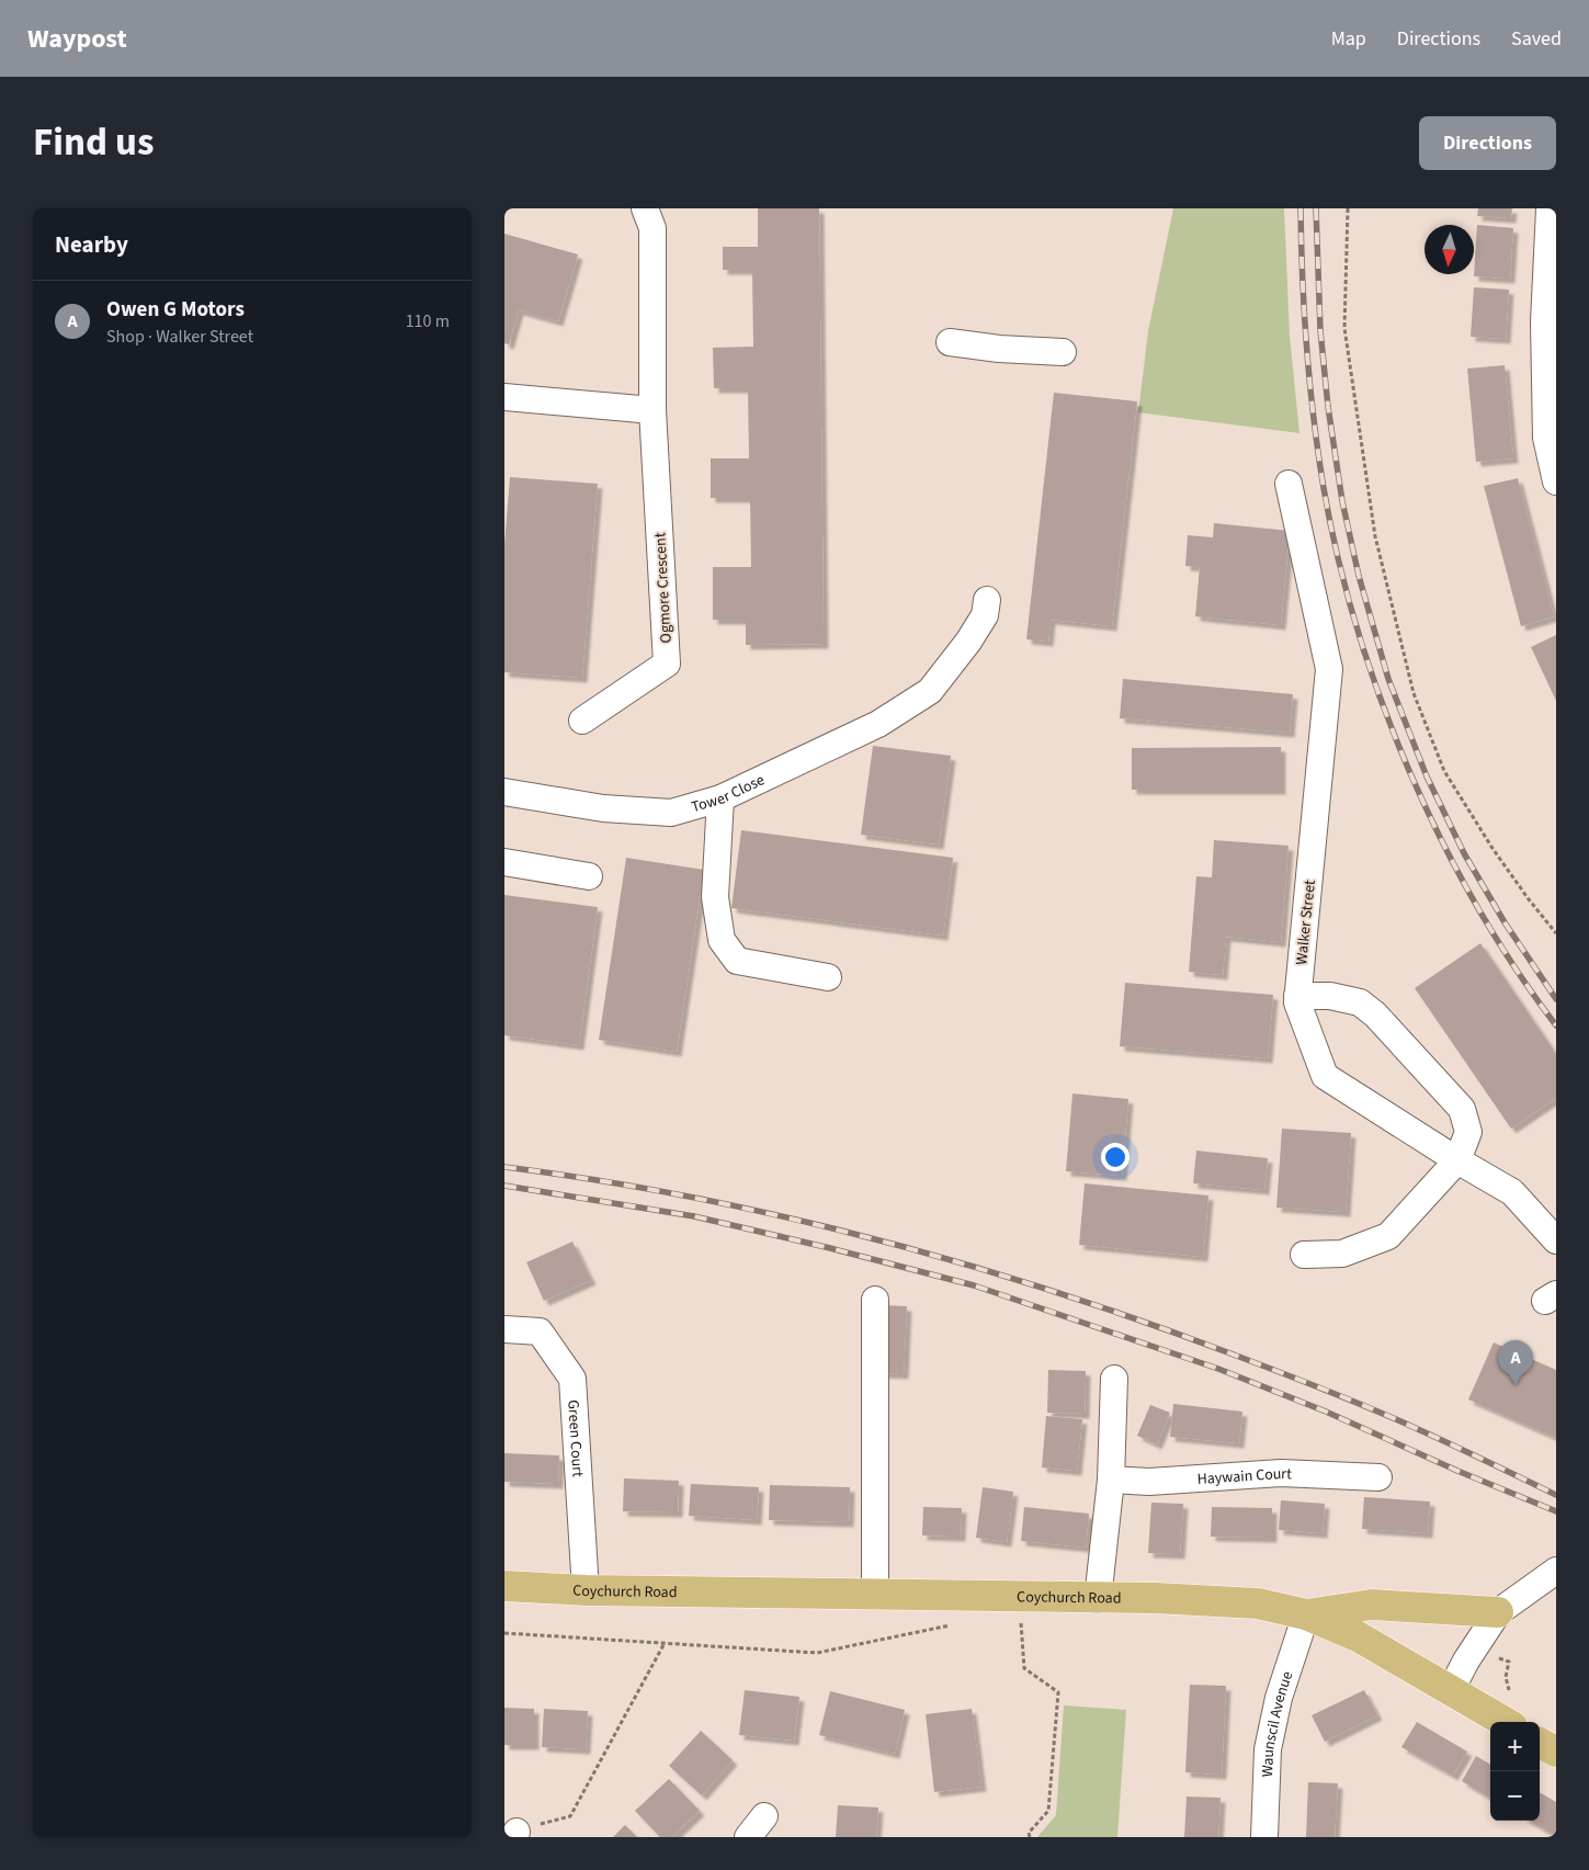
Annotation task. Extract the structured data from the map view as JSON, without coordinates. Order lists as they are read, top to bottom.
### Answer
{
  "streets": {
    "main road": ["Coychurch Road"],
    "street": [
      "Ogmore Crescent",
      "Tower Close",
      "Walker Street",
      "Green Court",
      "Haywain Court",
      "Waunscil Avenue"
    ]
  },
  "crossings": [
    ["Green Court", "Coychurch Road"],
    ["Coychurch Road", "Waunscil Avenue"]
  ],
  "north": "bottom",
  "page": {
    "header": "Waypost",
    "nav": ["Map", "Directions", "Saved"],
    "title": "Find us",
    "buttons": "Directions",
    "heading": "Nearby",
    "list": [
      {
        "mark": "A",
        "name": "Owen G Motors",
        "note": "Shop · Walker Street",
        "value": "110 m"
      }
    ],
    "pins": "A",
    "map_buttons": ["+", "−"]
  }
}
